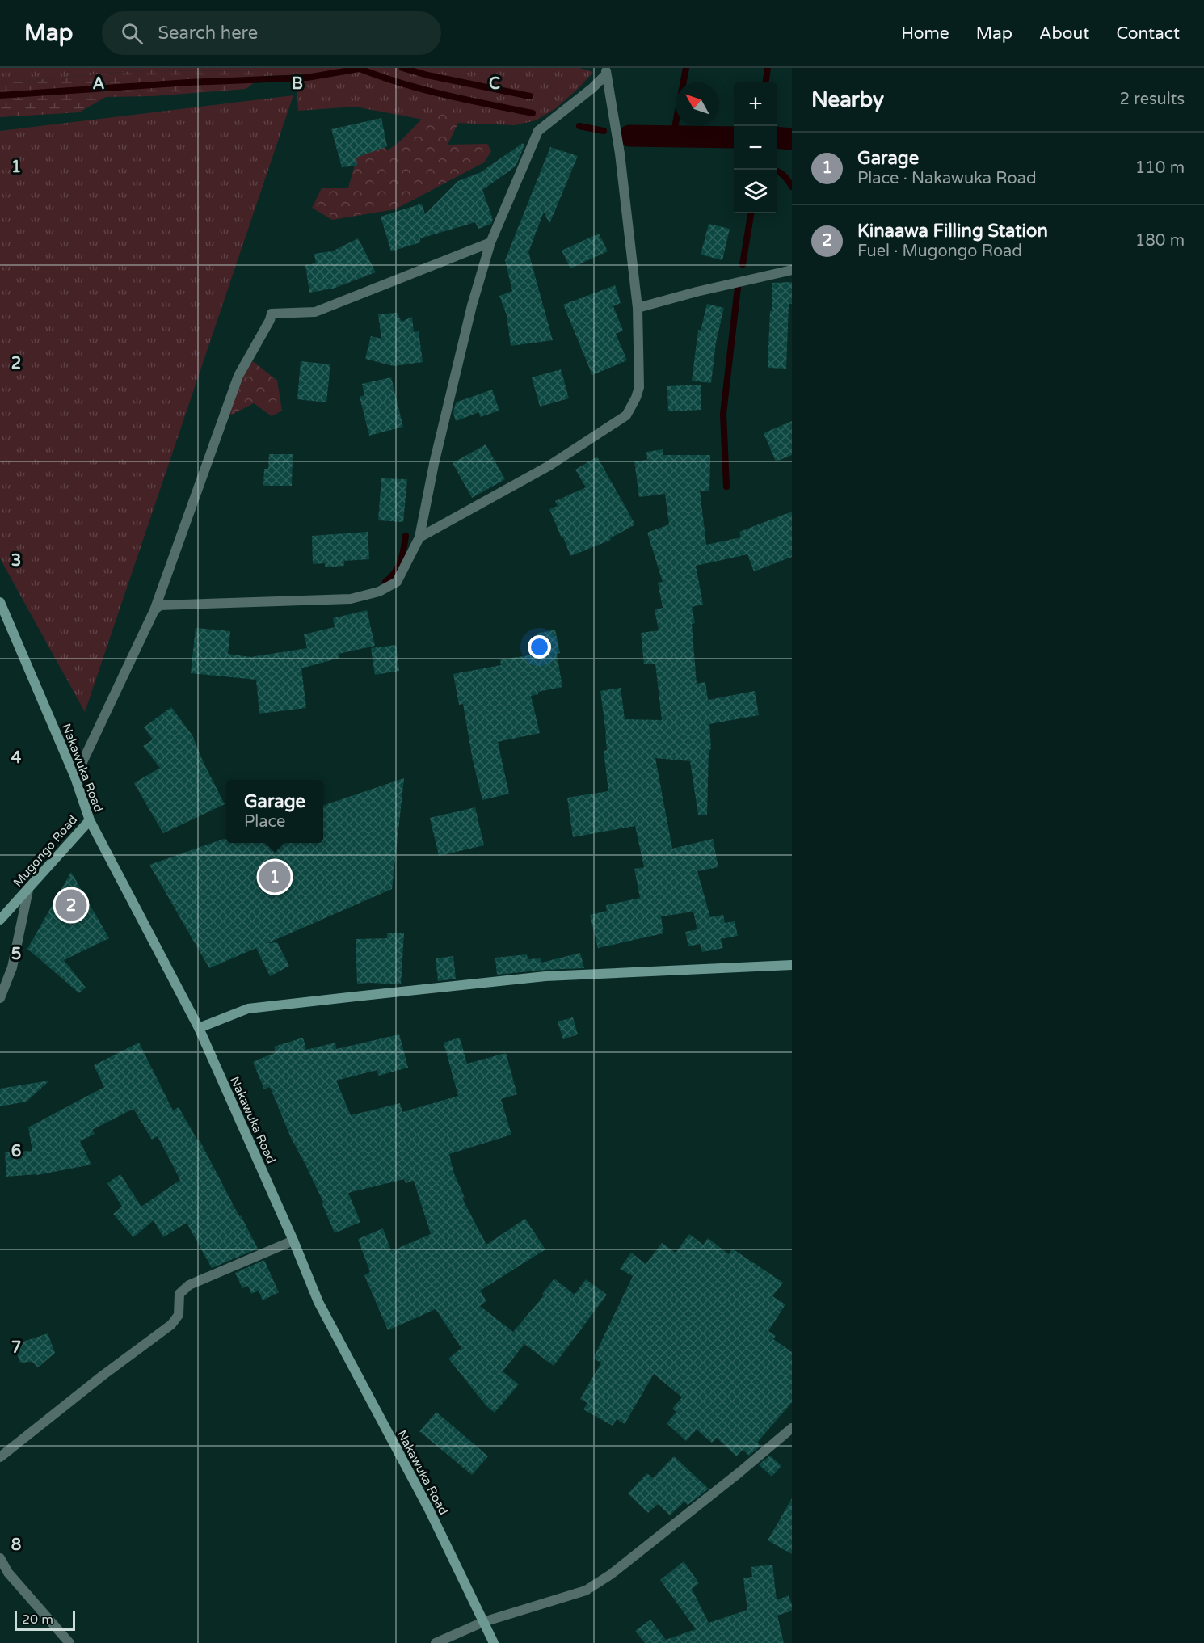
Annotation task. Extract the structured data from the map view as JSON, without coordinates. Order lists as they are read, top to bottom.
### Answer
{
  "streets": {
    "main road": ["Nakawuka Road", "Mugongo Road"]
  },
  "crossings": [
    ["Nakawuka Road", "Mugongo Road"]
  ],
  "scale_bar": "20 m",
  "north": "top left",
  "page": {
    "header": "Map",
    "search": "Search here",
    "nav": [
      "Home",
      "Map",
      "About",
      "Contact"
    ],
    "heading": ["Nearby", "2 results"],
    "map_buttons": ["+", "−"],
    "list": [
      {
        "mark": "1",
        "name": "Garage",
        "note": "Place · Nakawuka Road",
        "value": "110 m"
      },
      {
        "mark": "2",
        "name": "Kinaawa Filling Station",
        "note": "Fuel · Mugongo Road",
        "value": "180 m"
      }
    ],
    "popup": ["Garage", "Place"],
    "pins": ["1", "2"],
    "scale": "20 m"
  },
  "grid": {
    "columns": ["A", "B", "C"],
    "rows": [
      "1",
      "2",
      "3",
      "4",
      "5",
      "6",
      "7",
      "8"
    ]
  }
}
